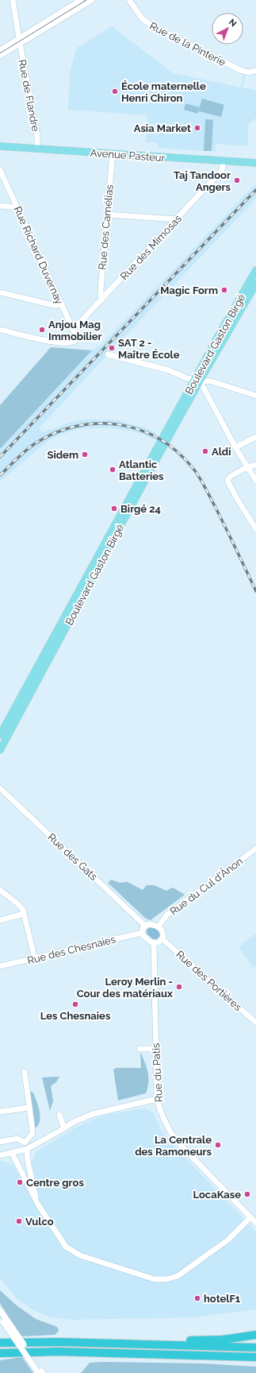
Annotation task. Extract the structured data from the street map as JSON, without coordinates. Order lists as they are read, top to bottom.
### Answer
{
  "streets": {
    "main road": ["Avenue Pasteur", "Boulevard Gaston Birgé"],
    "street": [
      "Rue de la Pinterie",
      "Rue de Flandre",
      "Rue des Camélias",
      "Rue des Mimosas",
      "Rue Richard Duvernay",
      "Rue des Gats",
      "Rue du Cul d'Ânon",
      "Rue des Chesnaies",
      "Rue des Portières",
      "Rue du Patis"
    ]
  },
  "crossings": [
    ["Rue de Flandre", "Avenue Pasteur"],
    ["Avenue Pasteur", "Rue des Camélias"],
    ["Avenue Pasteur", "Rue des Mimosas"],
    ["Rue des Camélias", "Rue des Mimosas"],
    ["Rue des Mimosas", "Rue Richard Duvernay"],
    ["Rue des Gats", "Rue du Cul d'Ânon"],
    ["Rue des Gats", "Rue des Chesnaies"],
    ["Rue des Gats", "Rue des Portières"],
    ["Rue des Gats", "Rue du Patis"],
    ["Rue du Cul d'Ânon", "Rue des Chesnaies"],
    ["Rue du Cul d'Ânon", "Rue des Portières"],
    ["Rue du Cul d'Ânon", "Rue du Patis"],
    ["Rue des Chesnaies", "Rue des Portières"],
    ["Rue des Chesnaies", "Rue du Patis"],
    ["Rue des Portières", "Rue du Patis"]
  ],
  "places": [
    "École maternelle Henri Chiron",
    "Asia Market",
    "Taj Tandoor Angers",
    "Magic Form",
    "Anjou Mag Immobilier",
    "SAT 2 - Maître École",
    "Aldi",
    "Sidem",
    "Atlantic Batteries",
    "Birgé 24",
    "Leroy Merlin - Cour des matériaux",
    "Les Chesnaies",
    "La Centrale des Ramoneurs",
    "Centre gros",
    "LocaKase",
    "Vulco",
    "hotelF1"
  ],
  "north": "top right"
}
